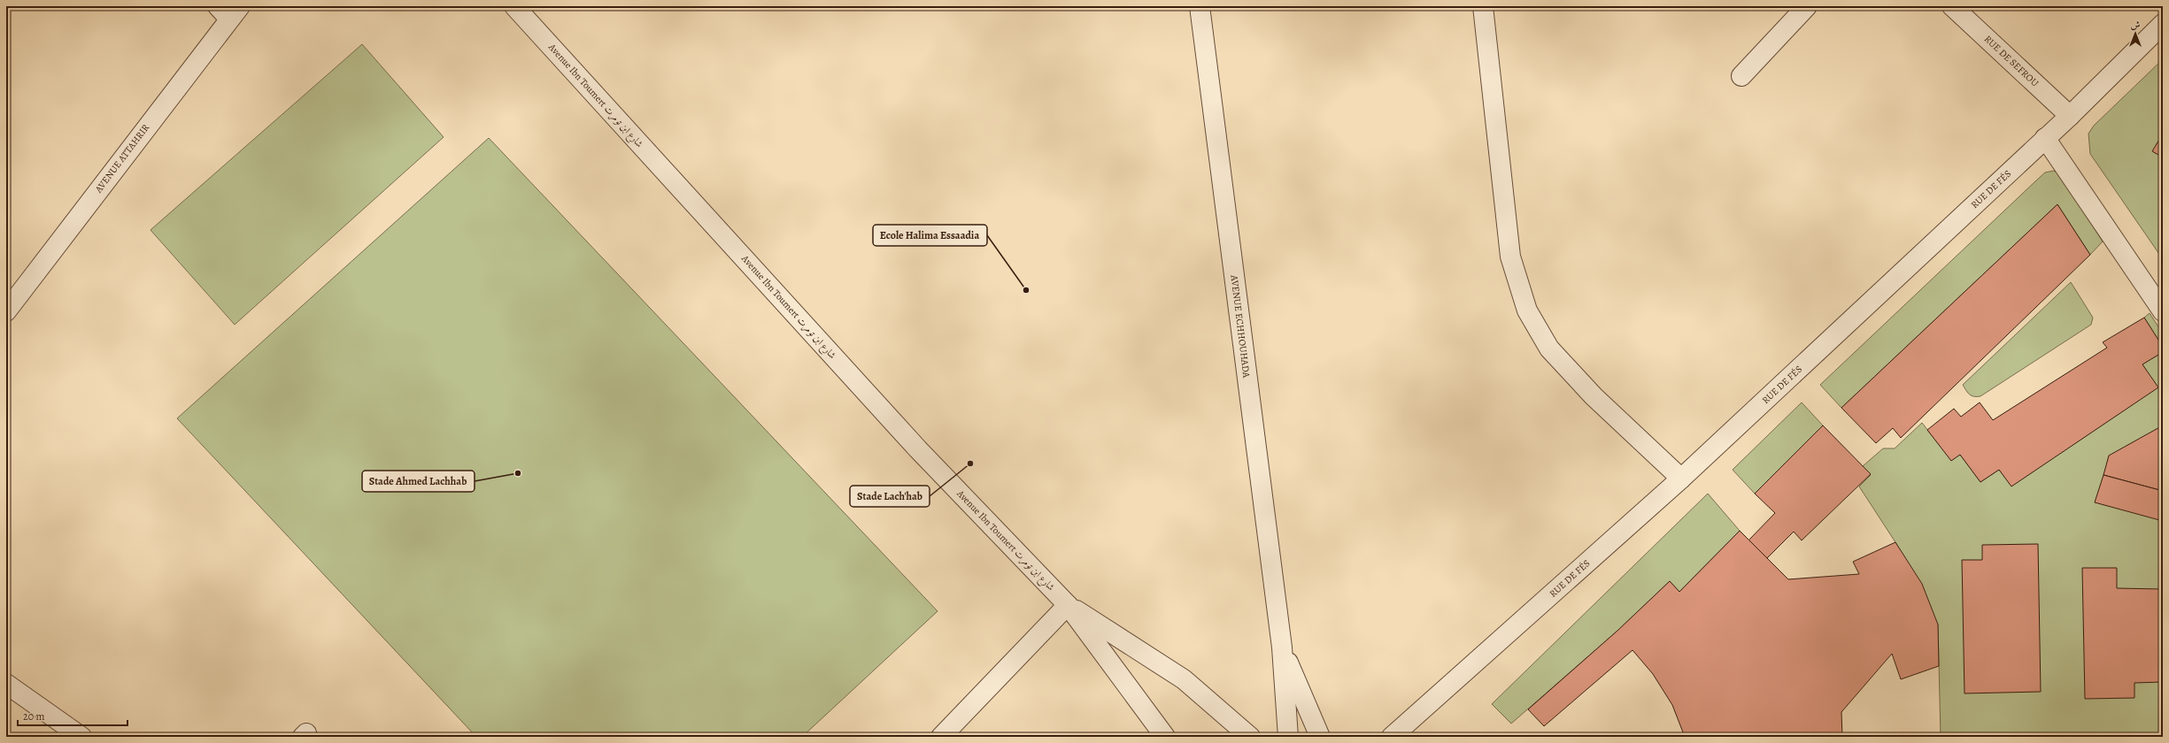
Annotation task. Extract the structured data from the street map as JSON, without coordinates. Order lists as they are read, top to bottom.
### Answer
{
  "streets": {
    "street": [
      "RUE DE SEFROU",
      "Avenue Ibn Toumert شارع ابن تومرت",
      "AVENUE ATTAHRIR",
      "RUE DE FÉS",
      "AVENUE ECHHOUHADA"
    ]
  },
  "crossings": [
    ["RUE DE SEFROU", "RUE DE FÉS"]
  ],
  "places": ["Ecole Halima Essaadia", "Stade Lach'hab", "Stade Ahmed Lachhab"],
  "scale_bar": "20 m",
  "north": "top"
}
